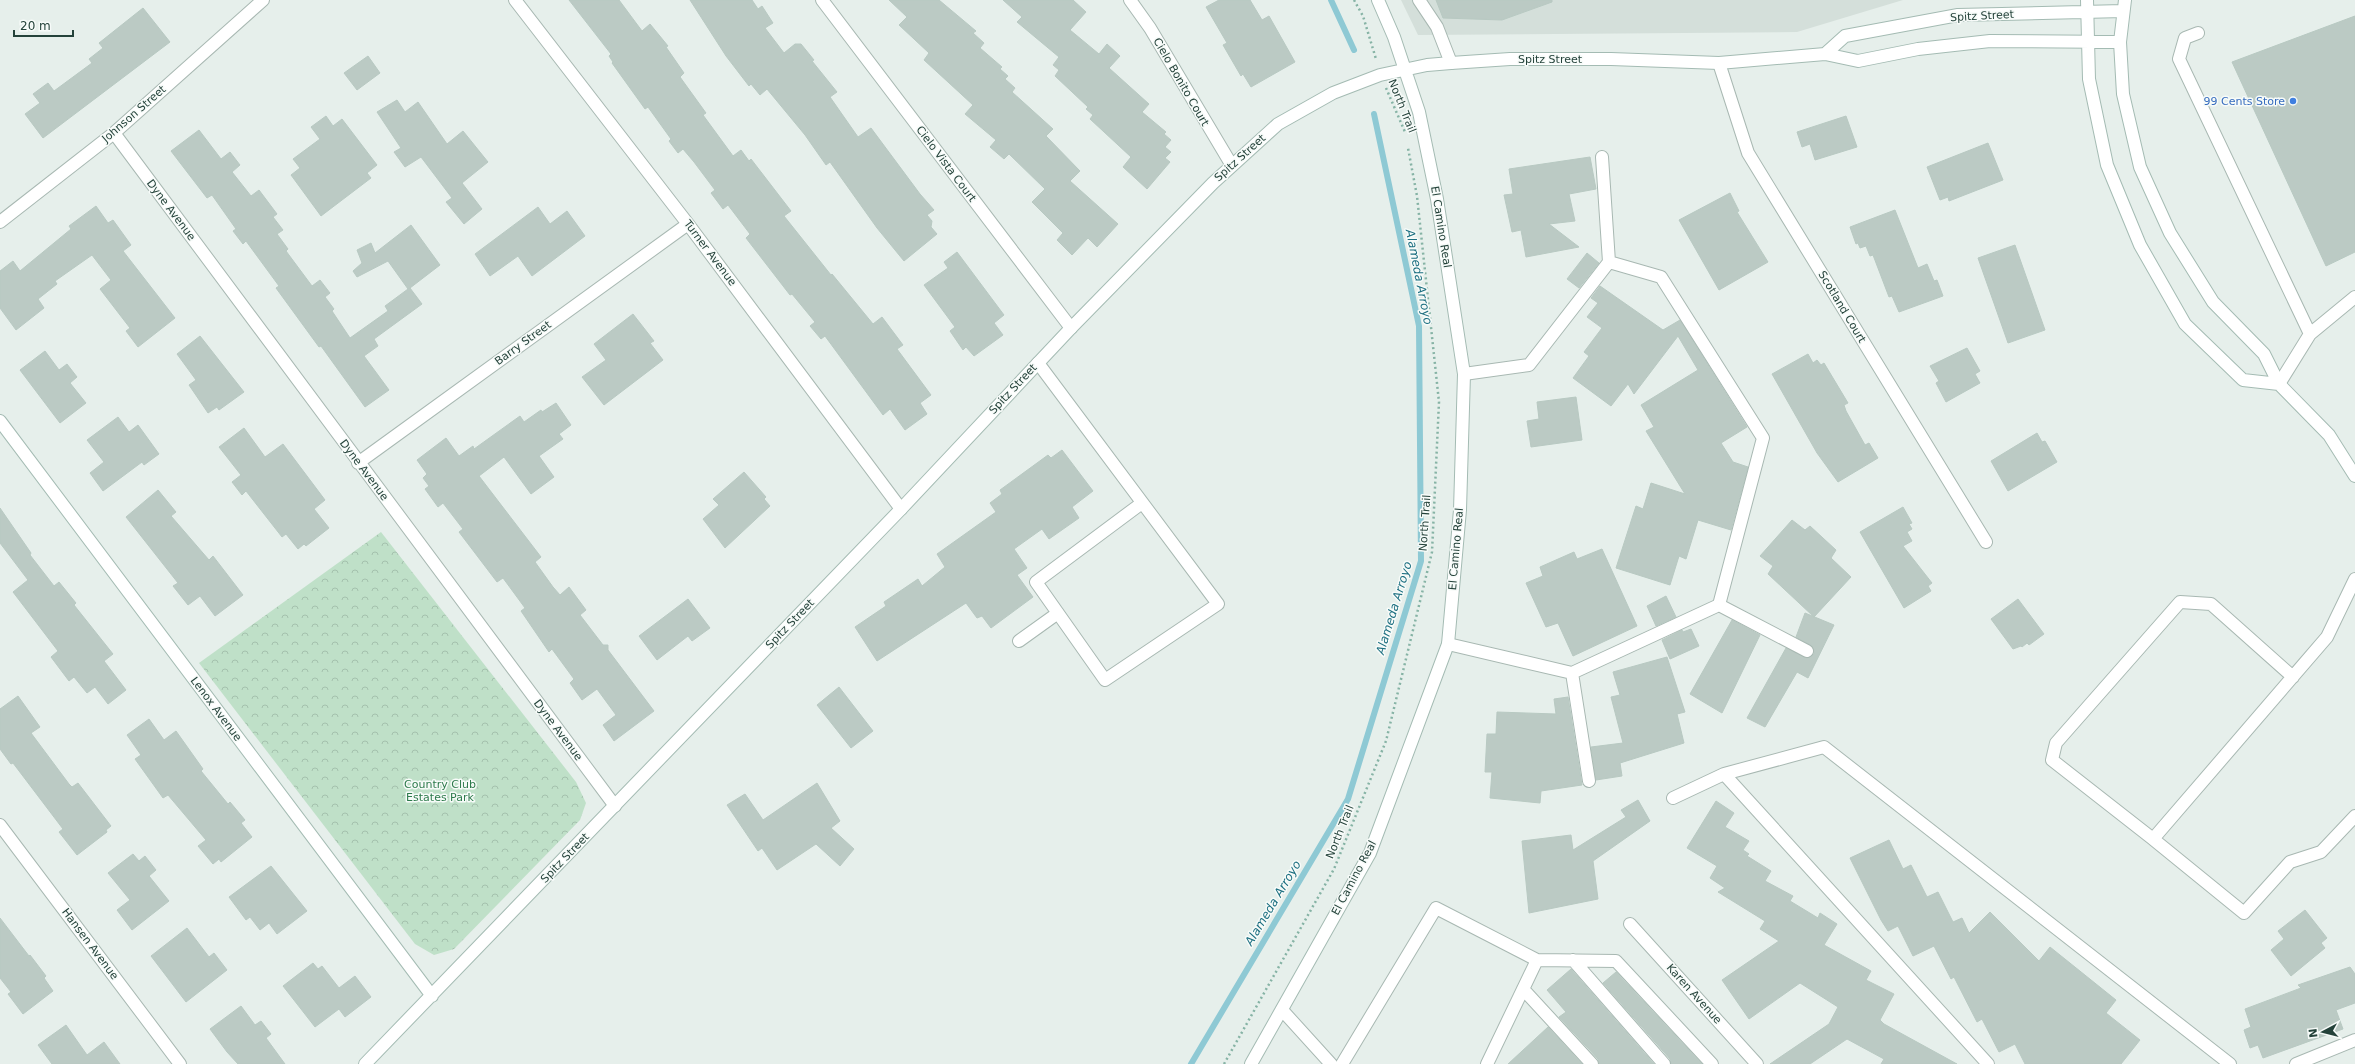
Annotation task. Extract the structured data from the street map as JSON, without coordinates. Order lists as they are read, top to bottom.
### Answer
{
  "streets": {
    "street": [
      "Spitz Street",
      "Cielo Bonito Court",
      "Johnson Street",
      "Cielo Vista Court",
      "Dyne Avenue",
      "El Camino Real",
      "Turner Avenue",
      "Scotland Court",
      "Barry Street",
      "Lenox Avenue",
      "Hansen Avenue",
      "Karen Avenue"
    ],
    "path": ["North Trail"]
  },
  "crossings": [
    ["Spitz Street", "Cielo Bonito Court"],
    ["Spitz Street", "North Trail"],
    ["Spitz Street", "Cielo Vista Court"],
    ["Spitz Street", "Dyne Avenue"],
    ["Spitz Street", "El Camino Real"],
    ["Spitz Street", "Turner Avenue"],
    ["Spitz Street", "Scotland Court"],
    ["Spitz Street", "Lenox Avenue"],
    ["Johnson Street", "Dyne Avenue"],
    ["Dyne Avenue", "Barry Street"],
    ["Turner Avenue", "Barry Street"]
  ],
  "water": ["Alameda Arroyo"],
  "parks": ["Country Club Estates Park"],
  "places": ["99 Cents Store"],
  "scale_bar": "20 m",
  "north": "left"
}
